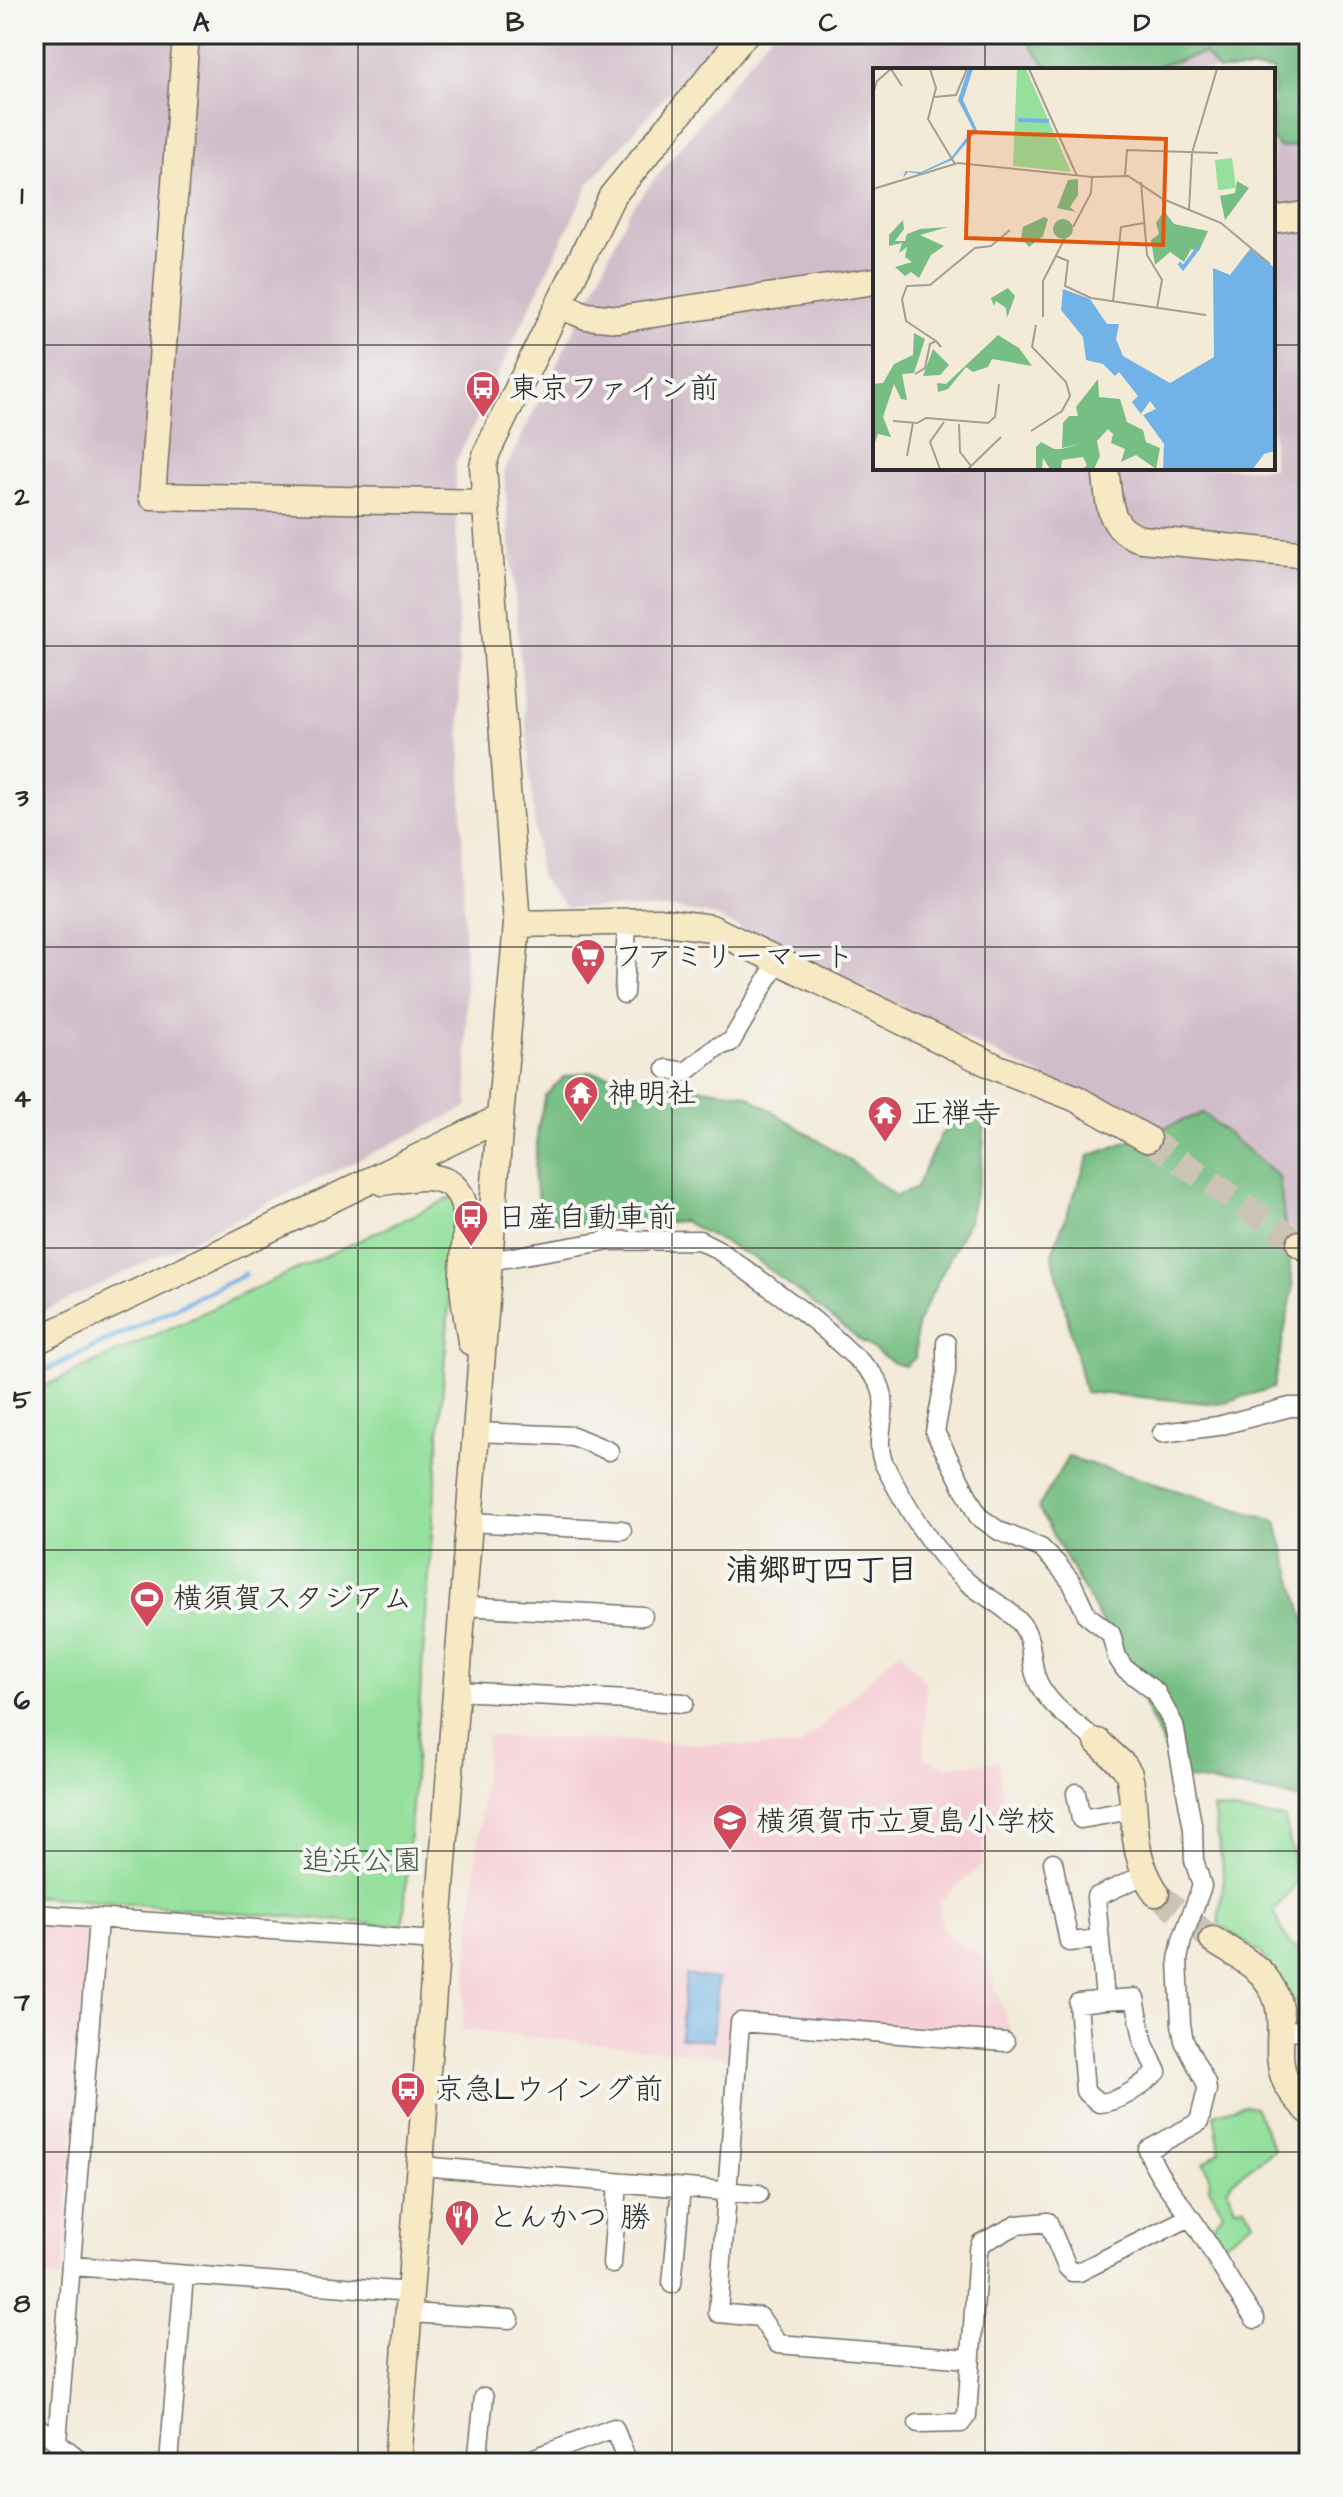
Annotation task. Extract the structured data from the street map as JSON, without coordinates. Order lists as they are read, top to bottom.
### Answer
{
  "districts": ["浦郷町四丁目"],
  "parks": ["追浜公園"],
  "places": {
    "bus stop": ["東京ファイン前", "日産自動車前", "京急Lウイング前"],
    "supermarket": ["ファミリーマート"],
    "temple": ["神明社", "正禅寺"],
    "sports": ["横須賀スタジアム"],
    "school or university": ["横須賀市立夏島小学校"],
    "restaurant": ["とんかつ 勝"]
  },
  "grid": {
    "columns": [
      "A",
      "B",
      "C",
      "D"
    ],
    "rows": [
      "1",
      "2",
      "3",
      "4",
      "5",
      "6",
      "7",
      "8"
    ]
  }
}
